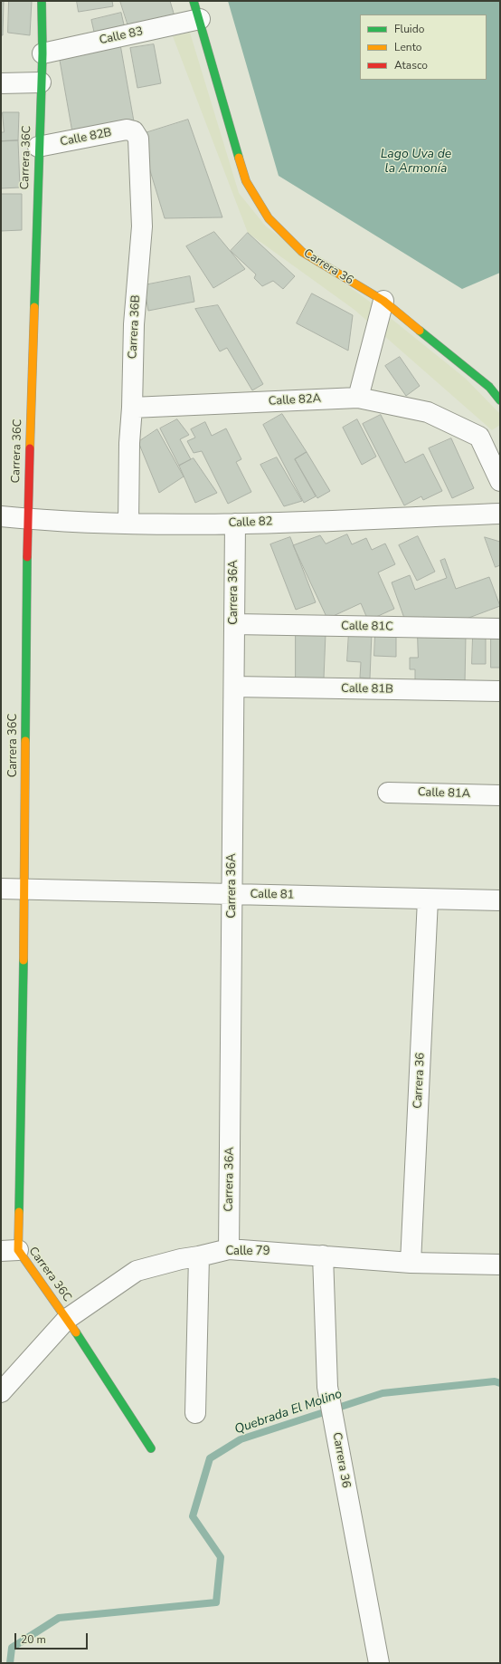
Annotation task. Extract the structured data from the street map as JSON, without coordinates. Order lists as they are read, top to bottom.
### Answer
{
  "streets": {
    "street": [
      "Calle 83",
      "Calle 82B",
      "Carrera 36C",
      "Carrera 36",
      "Carrera 36B",
      "Calle 82A",
      "Calle 82",
      "Carrera 36A",
      "Calle 81C",
      "Calle 81B",
      "Calle 81A",
      "Calle 81",
      "Calle 79"
    ]
  },
  "crossings": [
    ["Calle 83", "Carrera 36C"],
    ["Calle 83", "Carrera 36"],
    ["Calle 82B", "Carrera 36C"],
    ["Calle 82B", "Carrera 36B"],
    ["Carrera 36C", "Calle 82"],
    ["Carrera 36C", "Calle 81"],
    ["Carrera 36C", "Calle 79"],
    ["Carrera 36", "Calle 81"],
    ["Carrera 36", "Calle 79"],
    ["Carrera 36B", "Calle 82A"],
    ["Carrera 36B", "Calle 82"],
    ["Calle 82", "Carrera 36A"],
    ["Carrera 36A", "Calle 81C"],
    ["Carrera 36A", "Calle 81B"],
    ["Carrera 36A", "Calle 81"],
    ["Carrera 36A", "Calle 79"]
  ],
  "water": ["Lago Uva de la Armonía", "Quebrada El Molino"],
  "legend": ["Fluido", "Lento", "Atasco"],
  "scale_bar": "20 m"
}
